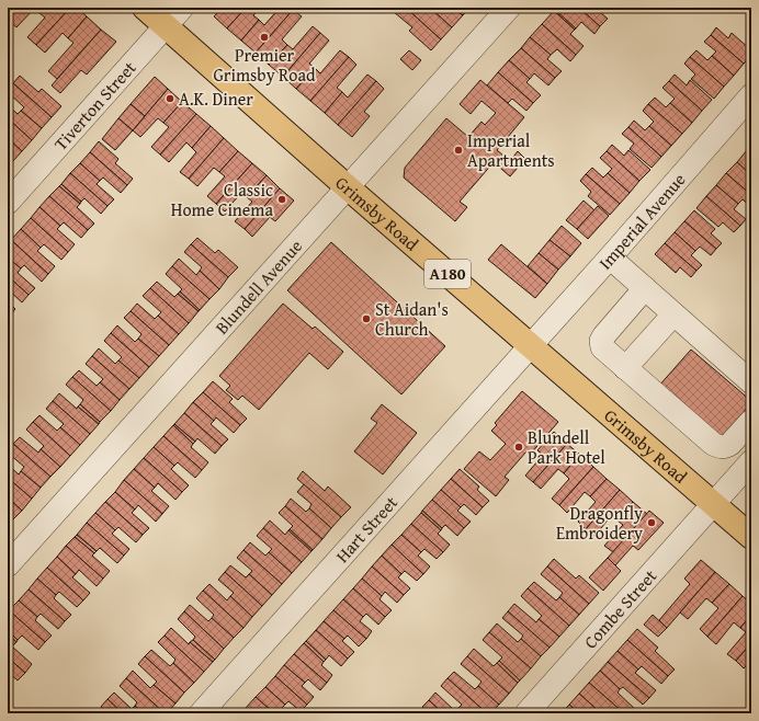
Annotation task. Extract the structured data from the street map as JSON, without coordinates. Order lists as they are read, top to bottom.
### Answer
{
  "streets": {
    "main road": ["Grimsby Road", "A180"],
    "street": [
      "Tiverton Street",
      "Imperial Avenue",
      "Blundell Avenue",
      "Hart Street",
      "Combe Street"
    ]
  },
  "crossings": [
    ["Tiverton Street", "Grimsby Road"],
    ["Grimsby Road", "Imperial Avenue"],
    ["Grimsby Road", "Blundell Avenue"],
    ["Grimsby Road", "Hart Street"],
    ["Grimsby Road", "Combe Street"],
    ["Imperial Avenue", "Hart Street"]
  ],
  "places": [
    "Premier Grimsby Road",
    "A.K. Diner",
    "Imperial Apartments",
    "Classic Home Cinema",
    "St Aidan's Church",
    "Blundell Park Hotel",
    "Dragonfly Embroidery"
  ]
}
